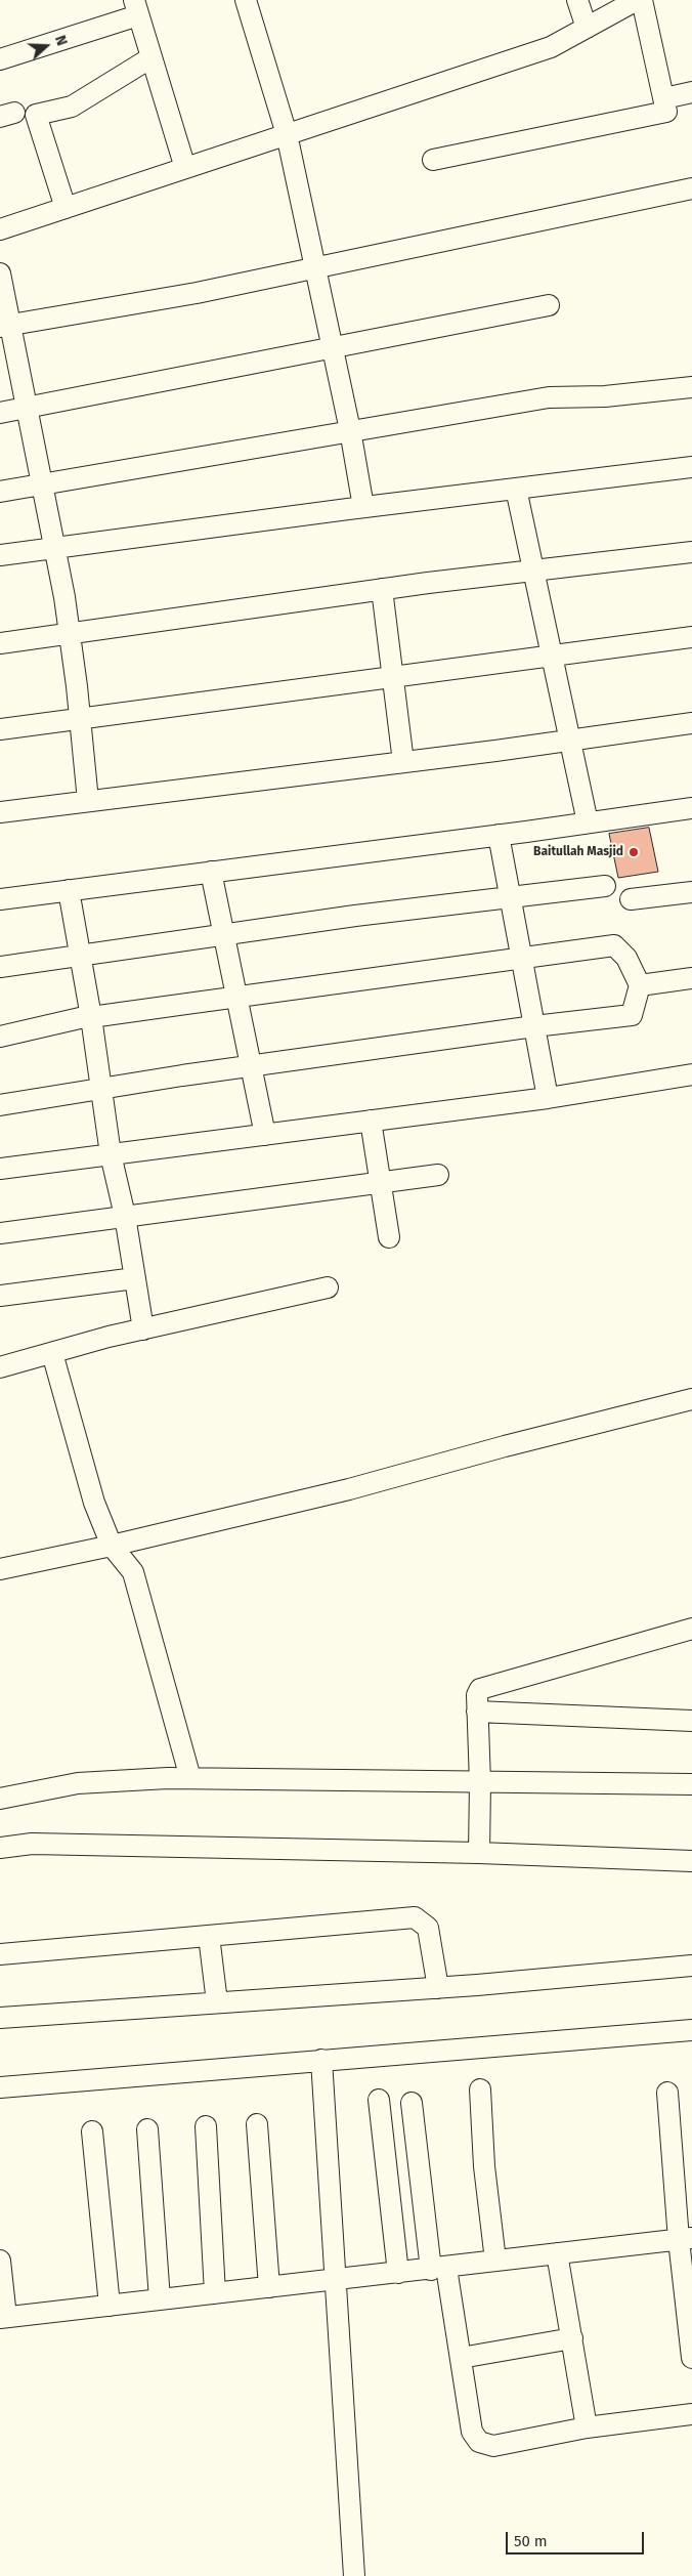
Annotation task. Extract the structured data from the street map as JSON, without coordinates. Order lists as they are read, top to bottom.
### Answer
{
  "places": ["Baitullah Masjid"],
  "scale_bar": "50 m",
  "north": "right"
}
